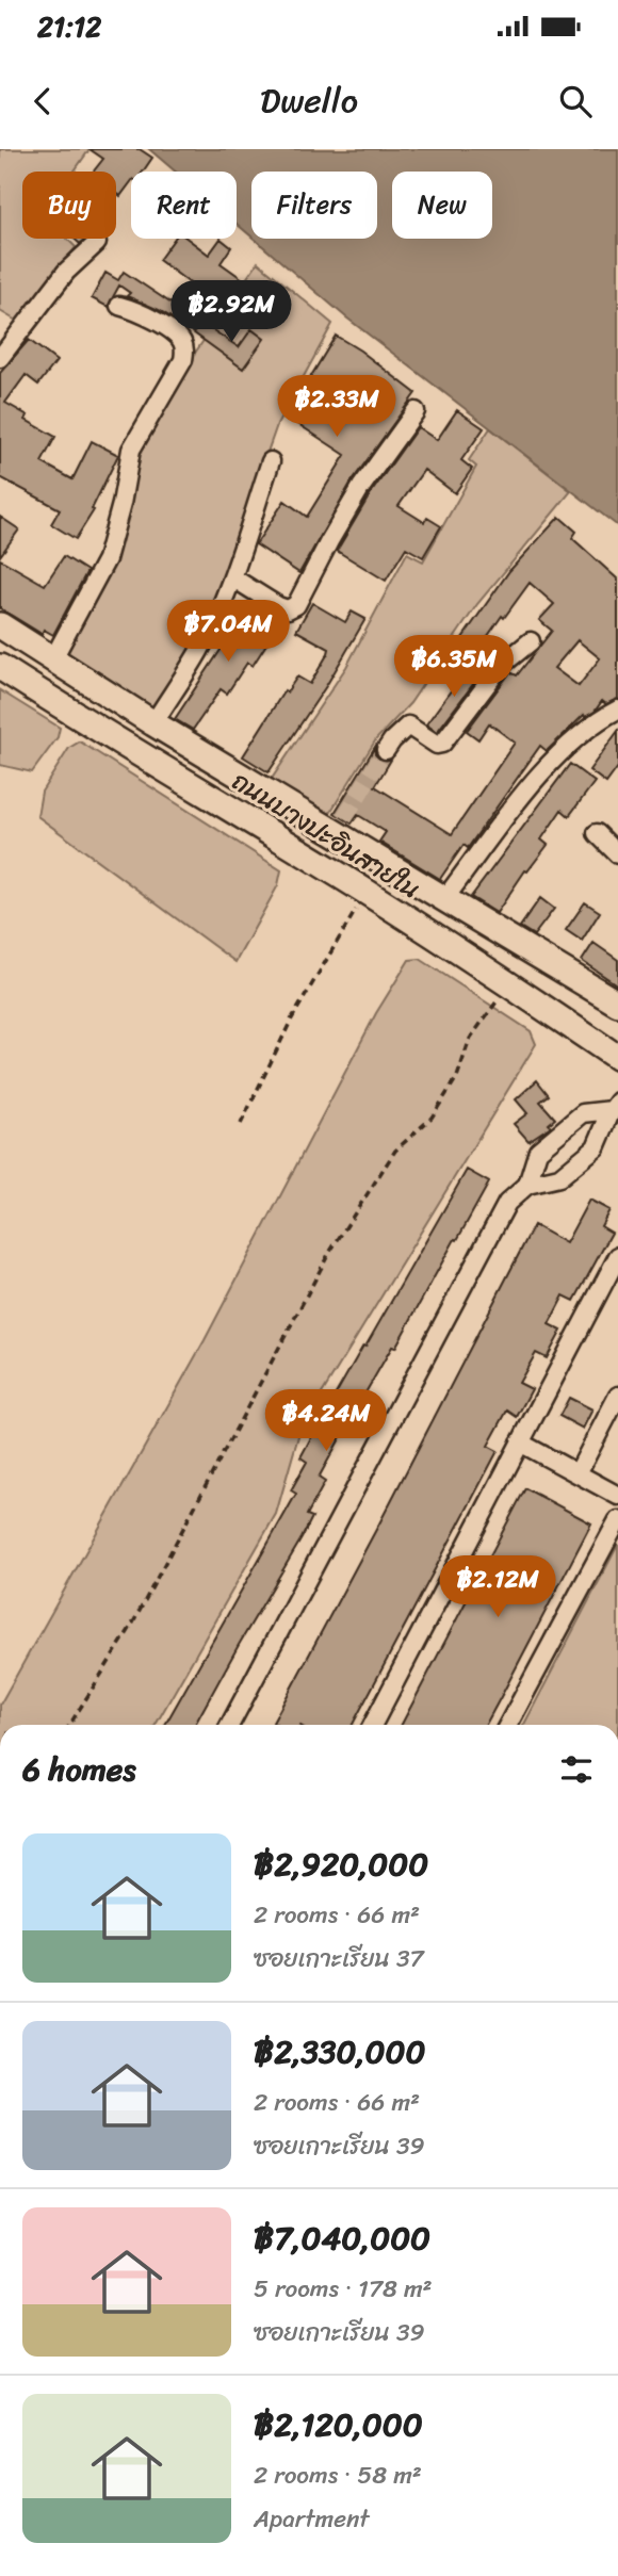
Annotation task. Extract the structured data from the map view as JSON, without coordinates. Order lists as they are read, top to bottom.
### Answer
{
  "streets": {
    "main road": ["ถนนบางปะอินสายใน"]
  },
  "page": {
    "status": "21:12",
    "header": "Dwello",
    "chip": [
      "Buy",
      "Rent",
      "Filters",
      "New"
    ],
    "price": [
      "฿2.92M",
      "฿2.33M",
      "฿7.04M",
      "฿6.35M",
      "฿4.24M",
      "฿2.12M"
    ],
    "heading": "6 homes",
    "list": [
      {
        "name": "฿2,920,000",
        "note": "2 rooms · 66 m² · ซอยเกาะเรียน 37"
      },
      {
        "name": "฿2,330,000",
        "note": "2 rooms · 66 m² · ซอยเกาะเรียน 39"
      },
      {
        "name": "฿7,040,000",
        "note": "5 rooms · 178 m² · ซอยเกาะเรียน 39"
      },
      {
        "name": "฿2,120,000",
        "note": "2 rooms · 58 m² · Apartment"
      }
    ]
  }
}
